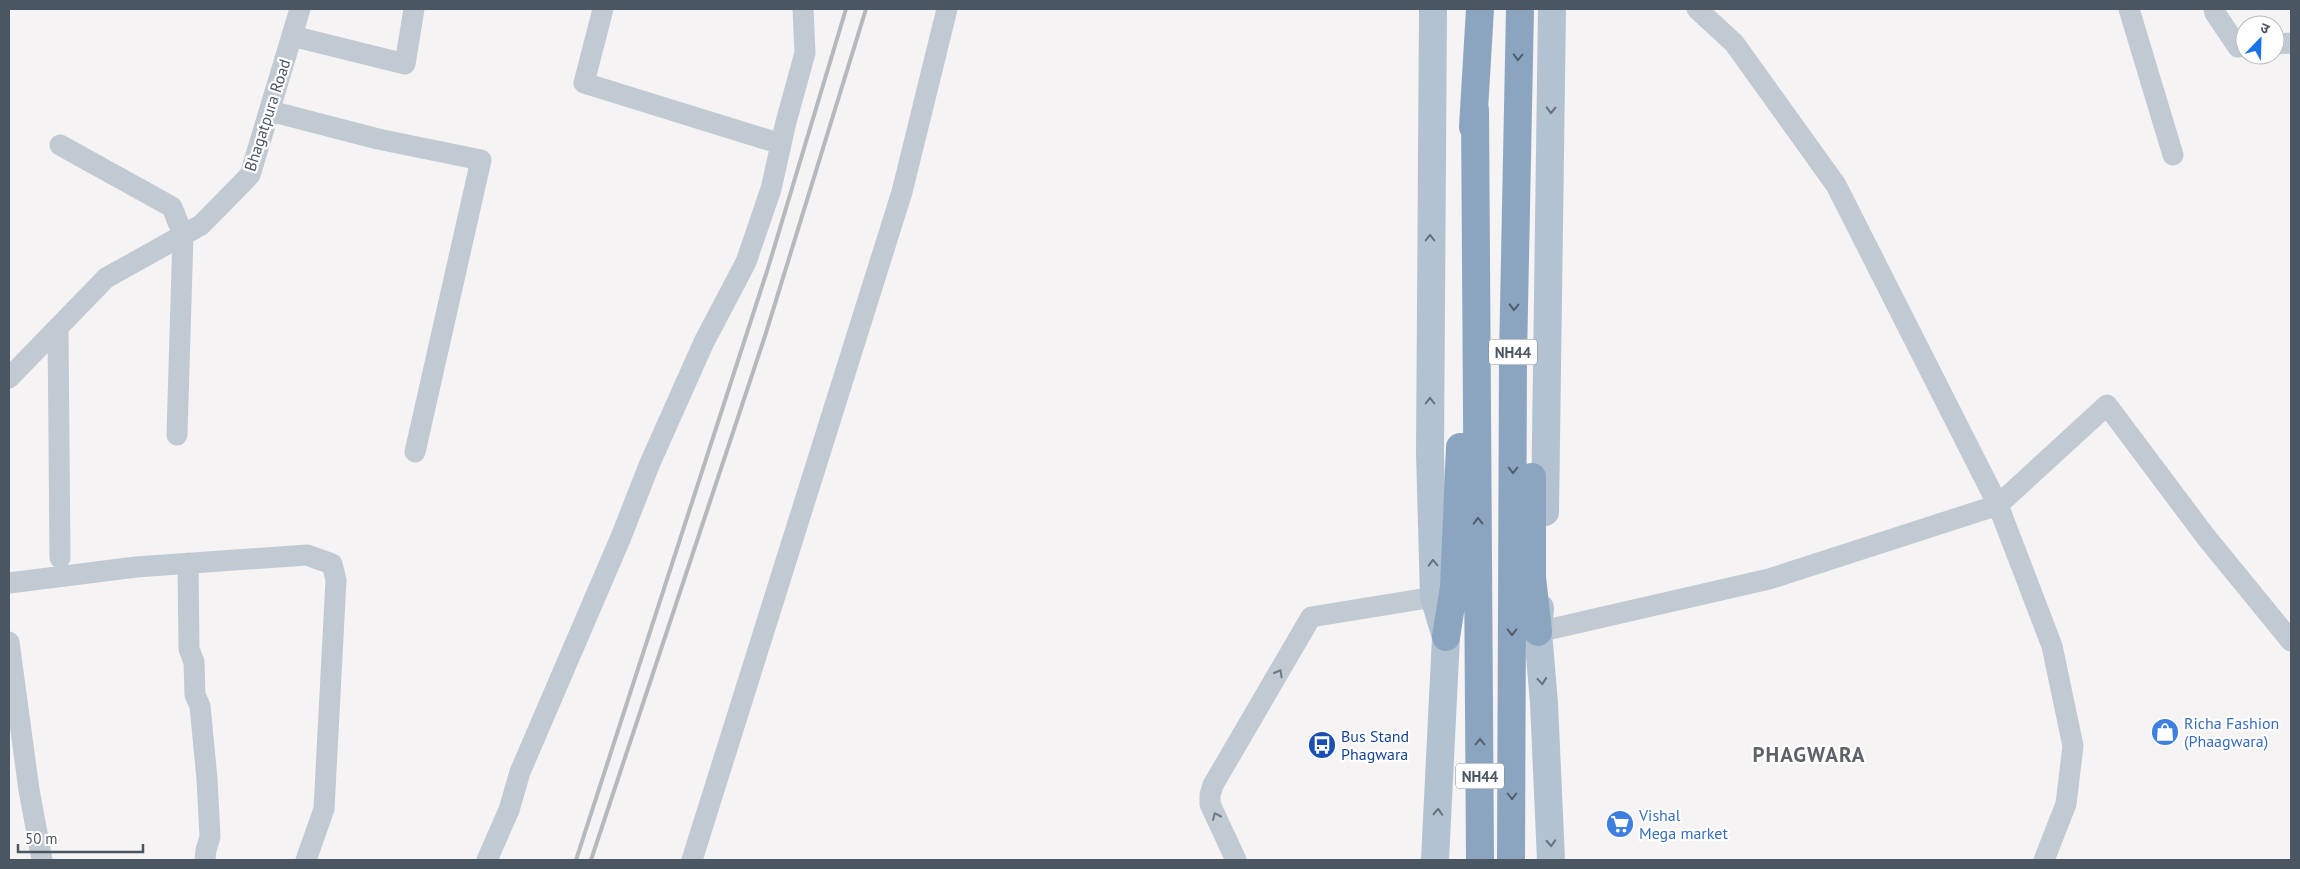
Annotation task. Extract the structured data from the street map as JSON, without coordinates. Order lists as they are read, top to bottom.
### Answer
{
  "streets": {
    "highway": ["NH44"],
    "street": ["Bhagatpura Road"]
  },
  "districts": ["PHAGWARA"],
  "places": {
    "shop": ["Richa Fashion (Phaagwara)"],
    "bus stop": ["Bus Stand Phagwara"],
    "supermarket": ["Vishal Mega market"]
  },
  "scale_bar": "50 m",
  "north": "top right"
}
